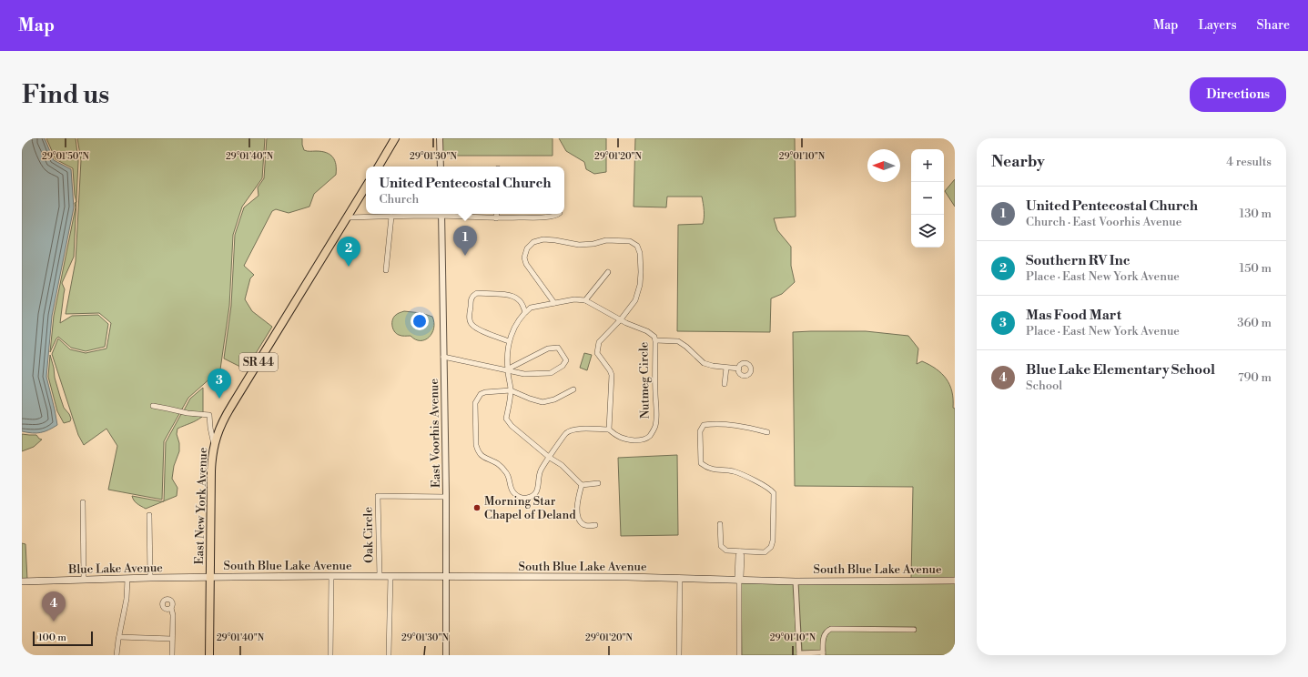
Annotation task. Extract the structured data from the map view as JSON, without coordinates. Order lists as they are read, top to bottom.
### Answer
{
  "streets": {
    "main road": [
      "SR 44",
      "East New York Avenue",
      "South Blue Lake Avenue",
      "Blue Lake Avenue"
    ],
    "street": ["Nutmeg Circle", "East Voorhis Avenue", "Oak Circle"]
  },
  "crossings": [
    ["East Voorhis Avenue", "Oak Circle"],
    ["East Voorhis Avenue", "South Blue Lake Avenue"],
    ["East New York Avenue", "South Blue Lake Avenue"],
    ["East New York Avenue", "Blue Lake Avenue"],
    ["Oak Circle", "South Blue Lake Avenue"],
    ["South Blue Lake Avenue", "Blue Lake Avenue"]
  ],
  "places": ["Morning Star Chapel of Deland"],
  "scale_bar": "100 m",
  "north": "left",
  "page": {
    "header": "Map",
    "nav": ["Map", "Layers", "Share"],
    "buttons": "Directions",
    "title": "Find us",
    "heading": ["Nearby", "4 results"],
    "map_buttons": ["+", "−"],
    "popup": ["United Pentecostal Church", "Church"],
    "list": [
      {
        "mark": "1",
        "name": "United Pentecostal Church",
        "note": "Church · East Voorhis Avenue",
        "value": "130 m"
      },
      {
        "mark": "2",
        "name": "Southern RV Inc",
        "note": "Place · East New York Avenue",
        "value": "150 m"
      },
      {
        "mark": "3",
        "name": "Mas Food Mart",
        "note": "Place · East New York Avenue",
        "value": "360 m"
      },
      {
        "mark": "4",
        "name": "Blue Lake Elementary School",
        "note": "School",
        "value": "790 m"
      }
    ],
    "pins": [
      "1",
      "2",
      "3",
      "4"
    ],
    "scale": "100 m"
  },
  "coordinates": [
    "29°01'50\"N",
    "29°01'40\"N",
    "29°01'30\"N",
    "29°01'20\"N",
    "29°01'10\"N"
  ]
}
